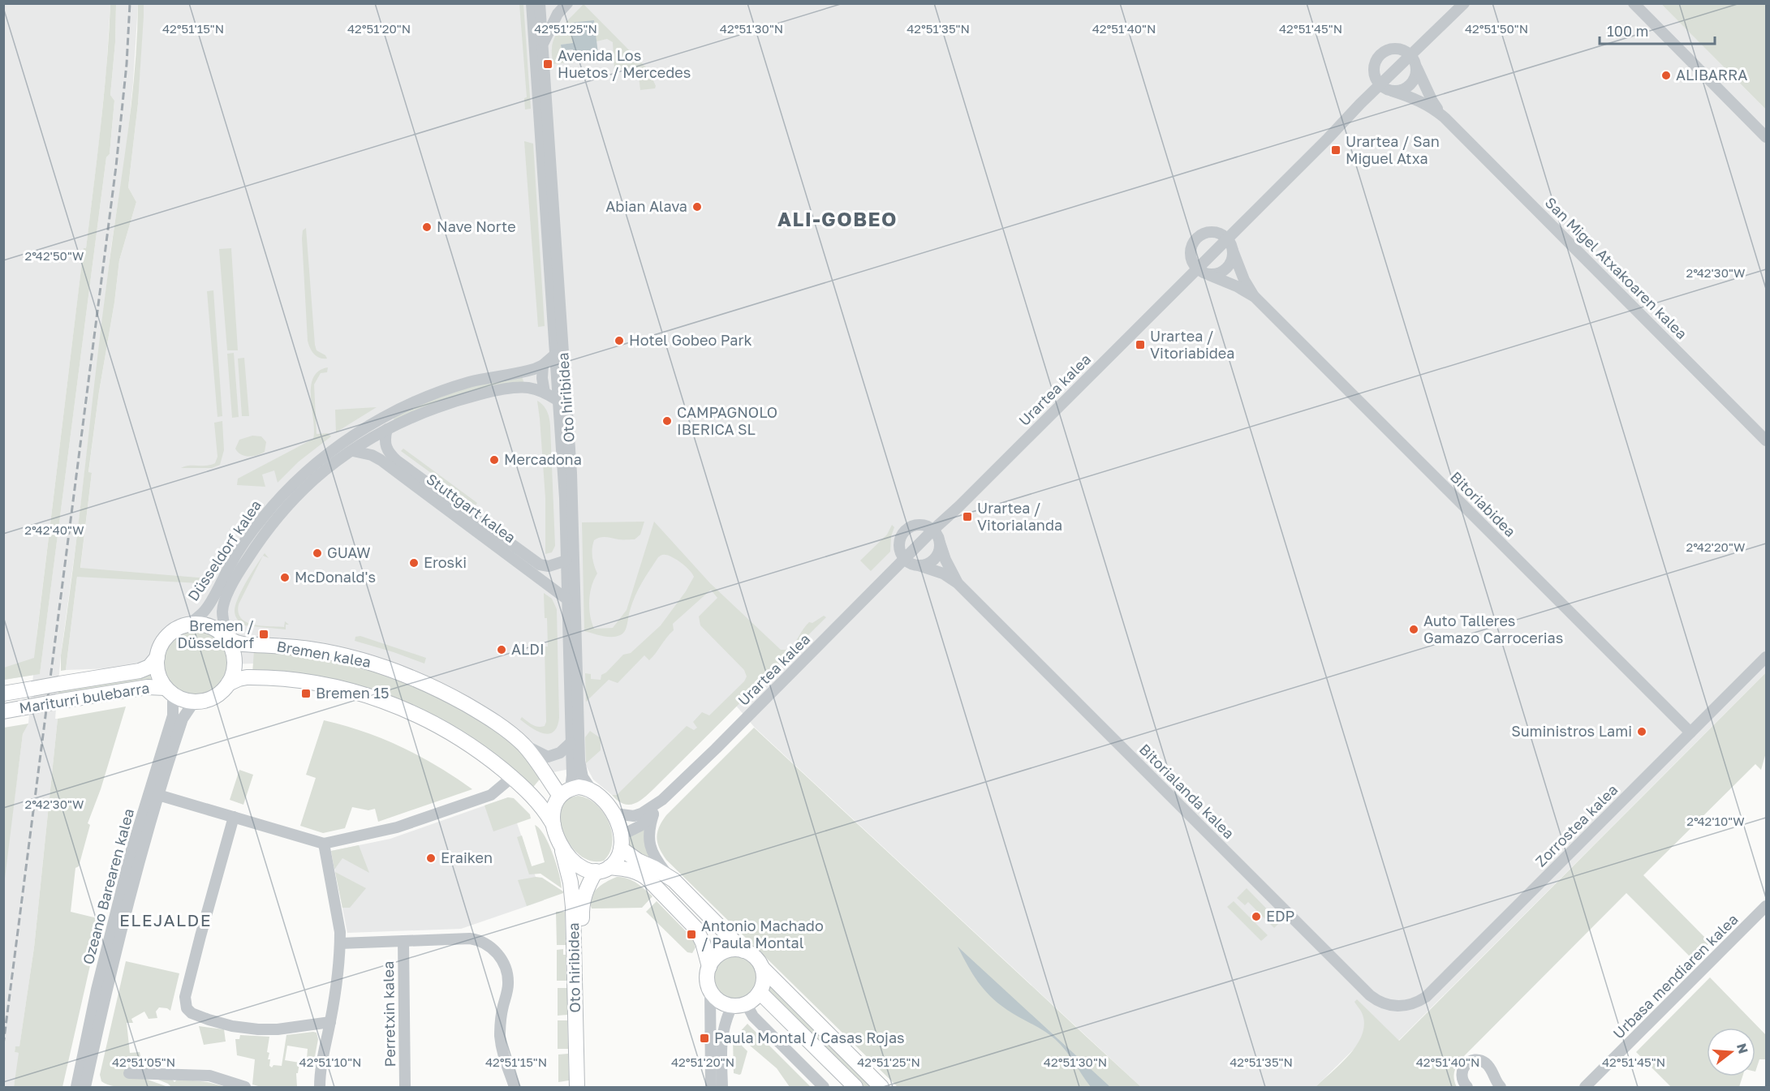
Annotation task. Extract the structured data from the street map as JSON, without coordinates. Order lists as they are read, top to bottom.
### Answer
{
  "streets": {
    "main road": ["Oto hiribidea", "Bremen kalea", "Mariturri bulebarra"],
    "street": [
      "San Migel Atxakoaren kalea",
      "Urartea kalea",
      "Bitoriabidea",
      "Stuttgart kalea",
      "Düsseldorf kalea",
      "Bitorialanda kalea",
      "Zorrostea kalea",
      "Ozeano Barearen kalea",
      "Urbasa mendiaren kalea",
      "Perretxin kalea"
    ]
  },
  "crossings": [
    ["Urartea kalea", "Oto hiribidea"],
    ["Urartea kalea", "Bremen kalea"],
    ["Oto hiribidea", "Stuttgart kalea"],
    ["Oto hiribidea", "Düsseldorf kalea"],
    ["Oto hiribidea", "Bremen kalea"],
    ["Bitoriabidea", "Zorrostea kalea"],
    ["Stuttgart kalea", "Düsseldorf kalea"],
    ["Düsseldorf kalea", "Bremen kalea"],
    ["Düsseldorf kalea", "Mariturri bulebarra"],
    ["Düsseldorf kalea", "Ozeano Barearen kalea"],
    ["Bremen kalea", "Mariturri bulebarra"],
    ["Bremen kalea", "Ozeano Barearen kalea"],
    ["Mariturri bulebarra", "Ozeano Barearen kalea"],
    ["Bitorialanda kalea", "Zorrostea kalea"]
  ],
  "districts": ["ALI-GOBEO", "ELEJALDE"],
  "places": {
    "transit": [
      "Avenida Los Huetos / Mercedes",
      "Urartea / San Miguel Atxa",
      "Urartea / Vitoriabidea",
      "Urartea / Vitorialanda",
      "Bremen / Düsseldorf",
      "Bremen 15",
      "Antonio Machado / Paula Montal",
      "Paula Montal / Casas Rojas"
    ],
    "other": [
      "ALIBARRA",
      "Abian Alava",
      "Nave Norte",
      "Hotel Gobeo Park",
      "CAMPAGNOLO IBERICA SL",
      "Mercadona",
      "GUAW",
      "Eroski",
      "McDonald's",
      "Auto Talleres Gamazo Carrocerias",
      "ALDI",
      "Suministros Lami",
      "Eraiken",
      "EDP"
    ]
  },
  "scale_bar": "100 m",
  "north": "right",
  "coordinates": [
    "42°51'15\"N",
    "42°51'20\"N",
    "42°51'25\"N",
    "42°51'30\"N",
    "42°51'35\"N",
    "42°51'40\"N",
    "42°51'45\"N",
    "42°51'50\"N",
    "2°42'50\"W",
    "2°42'30\"W",
    "2°42'40\"W",
    "2°42'20\"W",
    "2°42'10\"W",
    "42°51'05\"N",
    "42°51'10\"N"
  ]
}
